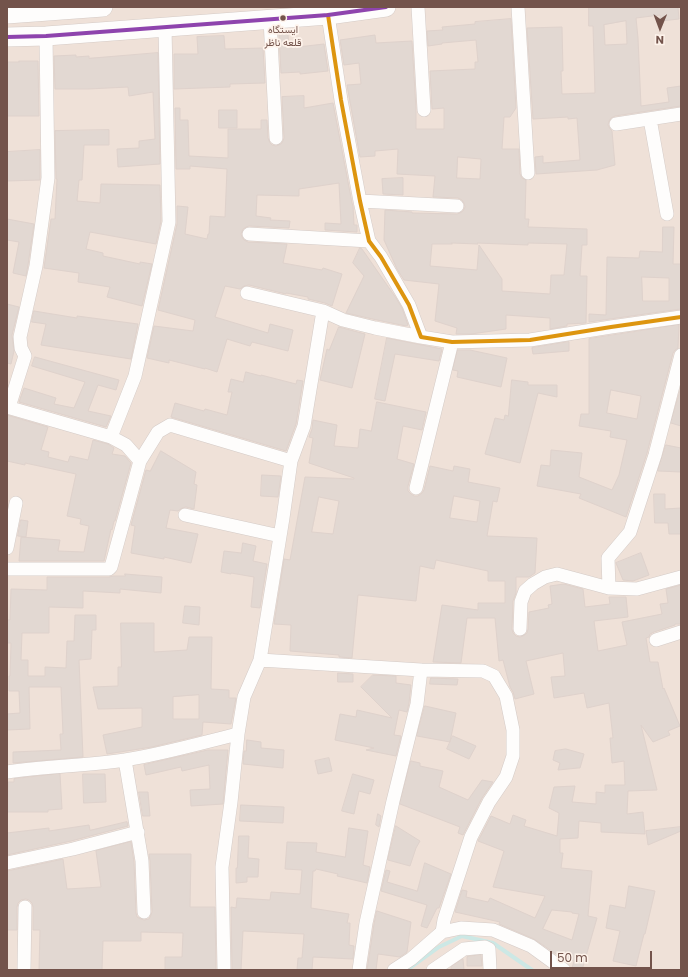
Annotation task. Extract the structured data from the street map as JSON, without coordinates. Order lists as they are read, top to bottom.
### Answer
{
  "places": ["ایستگاه قلعه ناظر"],
  "scale_bar": "50 m",
  "north": "bottom"
}
